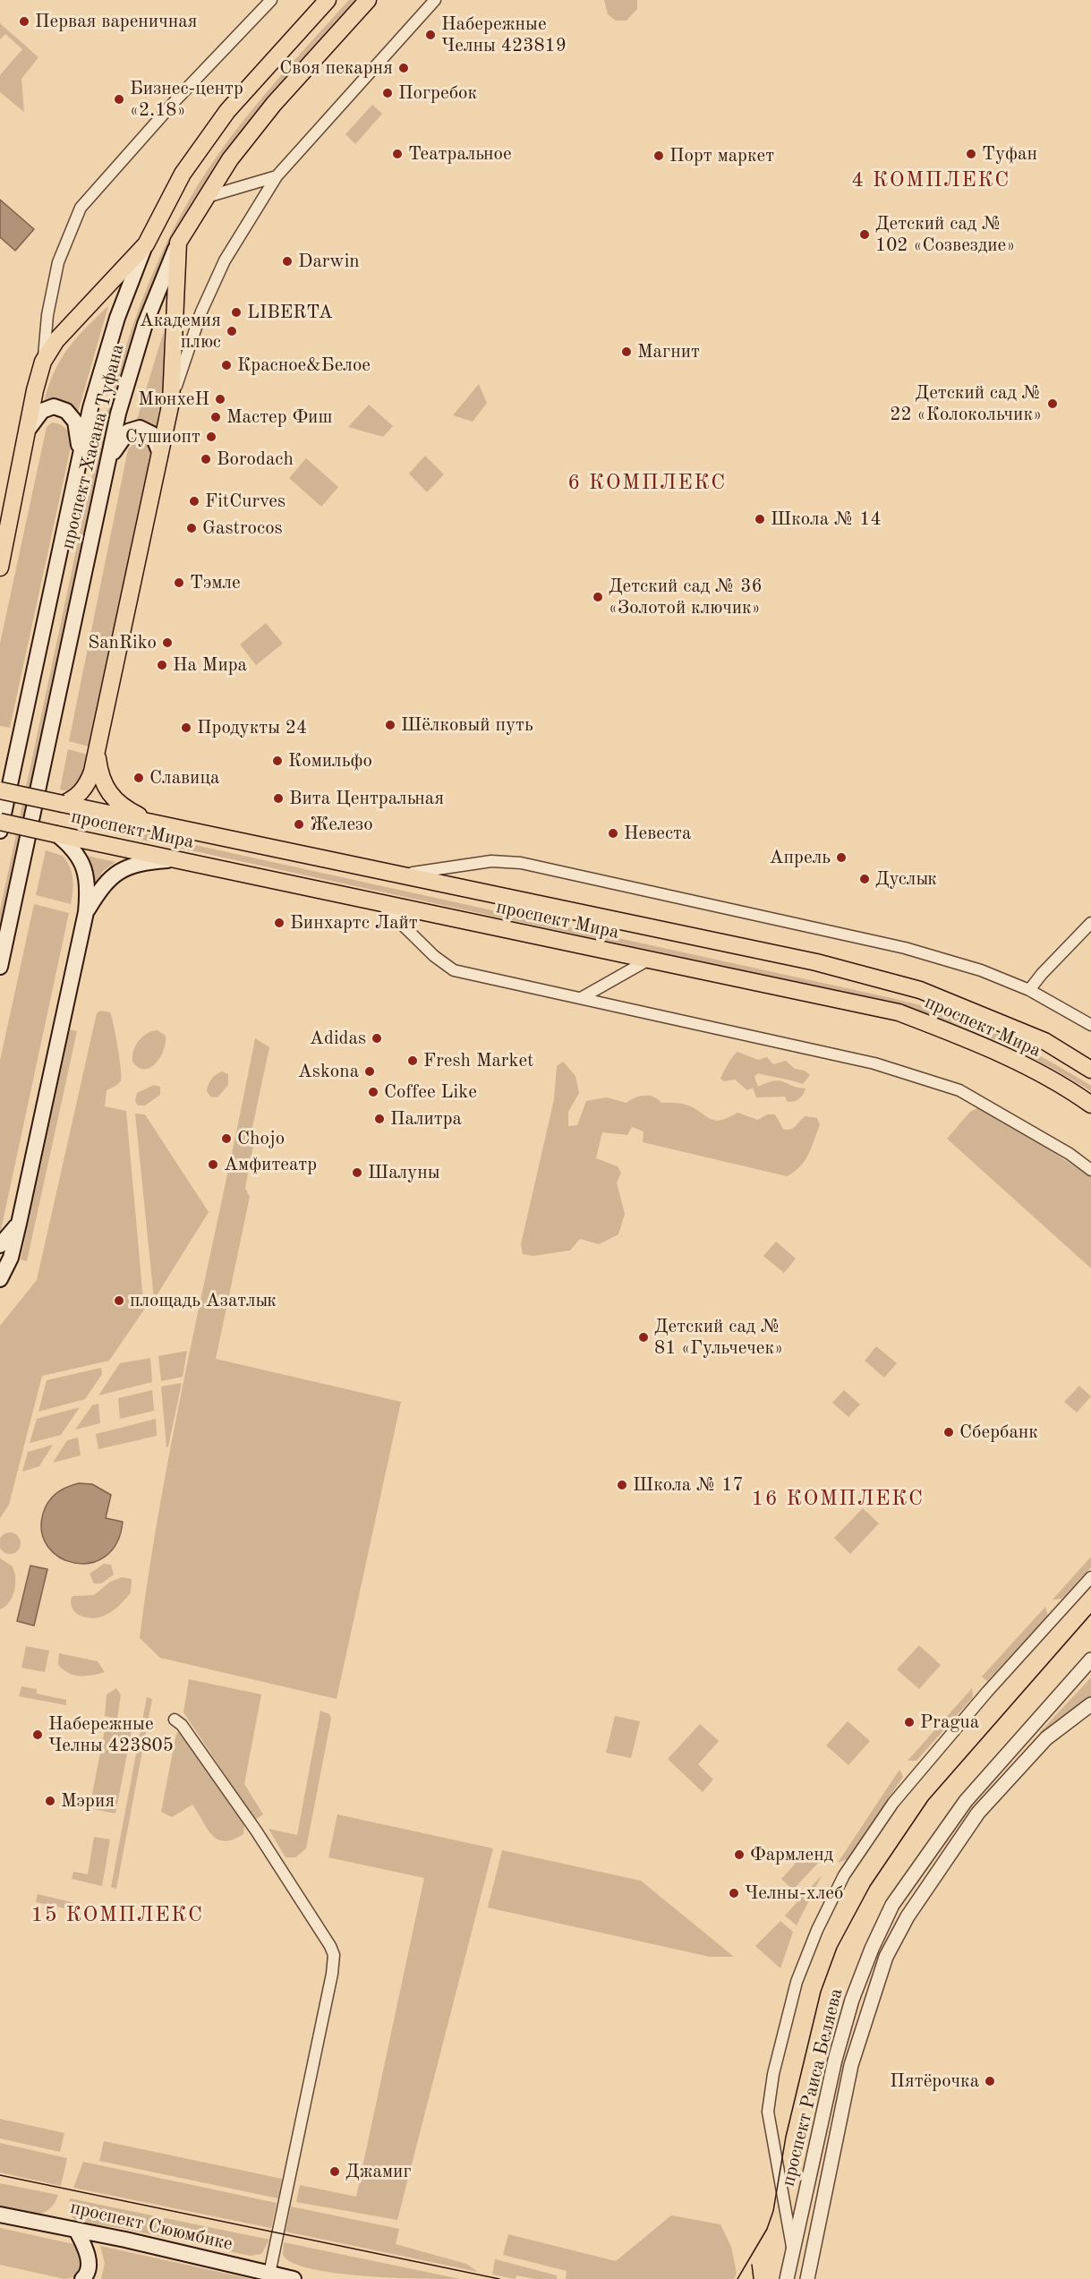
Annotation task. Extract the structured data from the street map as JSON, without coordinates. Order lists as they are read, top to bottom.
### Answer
{
  "streets": {
    "main road": ["проспект Хасана Туфана", "проспект Мира", "проспект Сююмбике"],
    "street": ["проспект Раиса Беляева"]
  },
  "districts": [
    "4 КОМПЛЕКС",
    "6 КОМПЛЕКС",
    "16 КОМПЛЕКС",
    "15 КОМПЛЕКС"
  ],
  "places": [
    "Первая вареничная",
    "Набережные Челны 423819",
    "Своя пекарня",
    "Погребок",
    "Бизнес-центр «2.18»",
    "Театральное",
    "Туфан",
    "Порт маркет",
    "Детский сад № 102 «Созвездие»",
    "Darwin",
    "LIBERTA",
    "Академия плюс",
    "Магнит",
    "Красное&Белое",
    "МюнхеН",
    "Детский сад № 22 «Колокольчик»",
    "Мастер Фиш",
    "Сушиопт",
    "Borodach",
    "FitCurves",
    "Школа № 14",
    "Gastrocos",
    "Тэмле",
    "Детский сад № 36 «Золотой ключик»",
    "SanRiko",
    "На Мира",
    "Шёлковый путь",
    "Продукты 24",
    "Комильфо",
    "Славица",
    "Вита Центральная",
    "Железо",
    "Невеста",
    "Апрель",
    "Дуслык",
    "Бинхартс Лайт",
    "Adidas",
    "Fresh Market",
    "Askona",
    "Coffee Like",
    "Палитра",
    "Chojo",
    "Амфитеатр",
    "Шалуны",
    "площадь Азатлык",
    "Детский сад № 81 «Гульчечек»",
    "Сбербанк",
    "Школа № 17",
    "Pragua",
    "Набережные Челны 423805",
    "Мэрия",
    "Фармленд",
    "Челны-хлеб",
    "Пятёрочка",
    "Джамиг"
  ]
}
